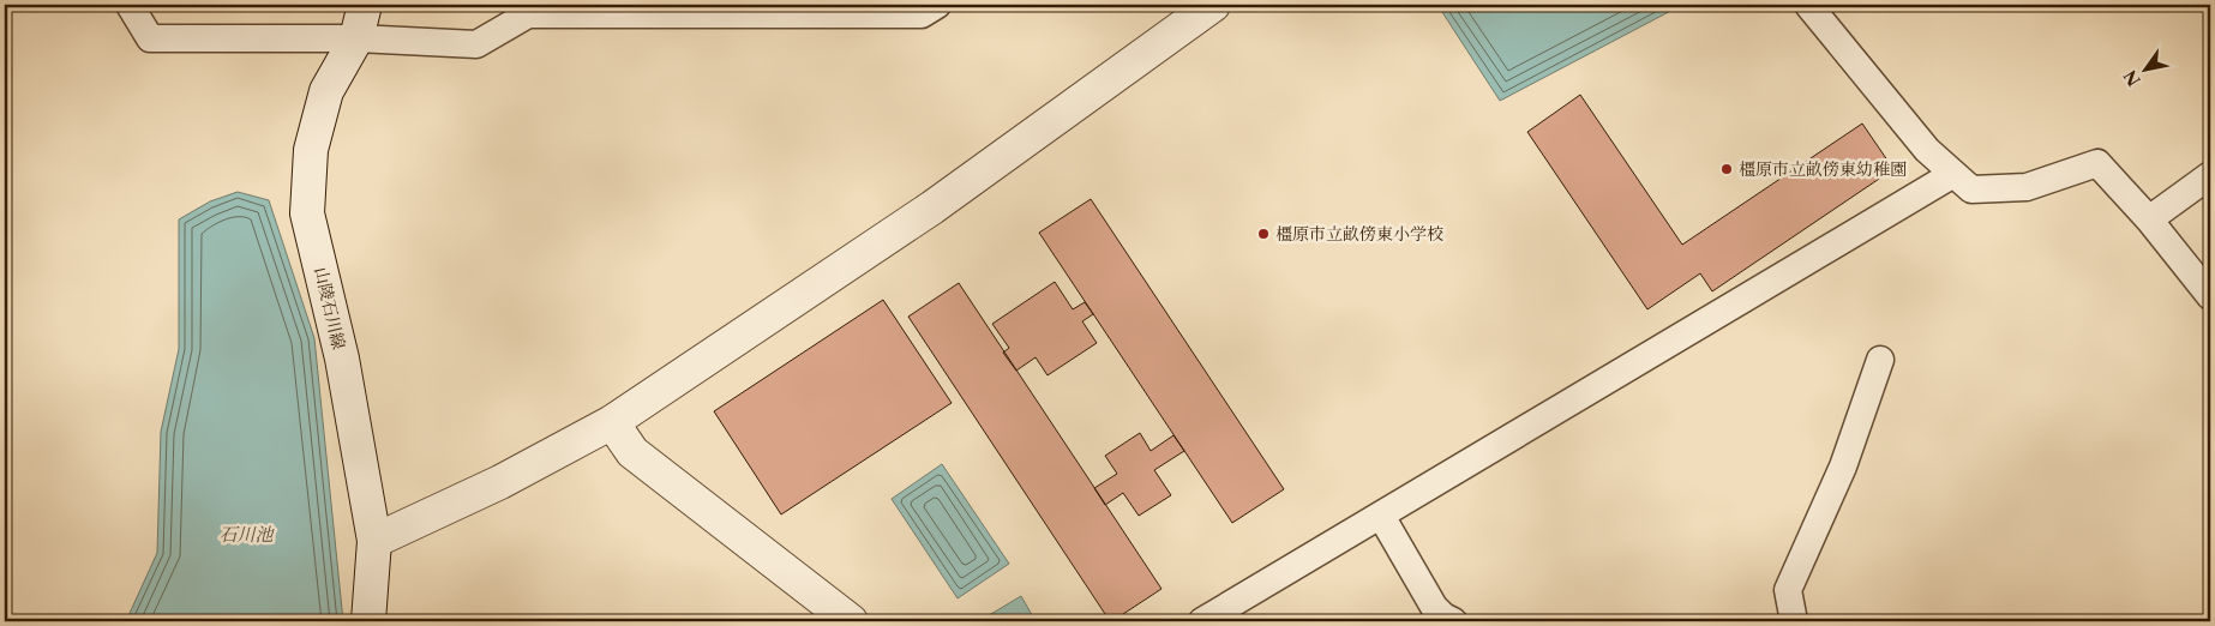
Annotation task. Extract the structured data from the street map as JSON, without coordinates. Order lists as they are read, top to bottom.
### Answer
{
  "streets": {
    "street": ["山陵石川線"]
  },
  "water": ["石川池"],
  "places": ["橿原市立畝傍東幼稚園", "橿原市立畝傍東小学校"],
  "north": "bottom left"
}
